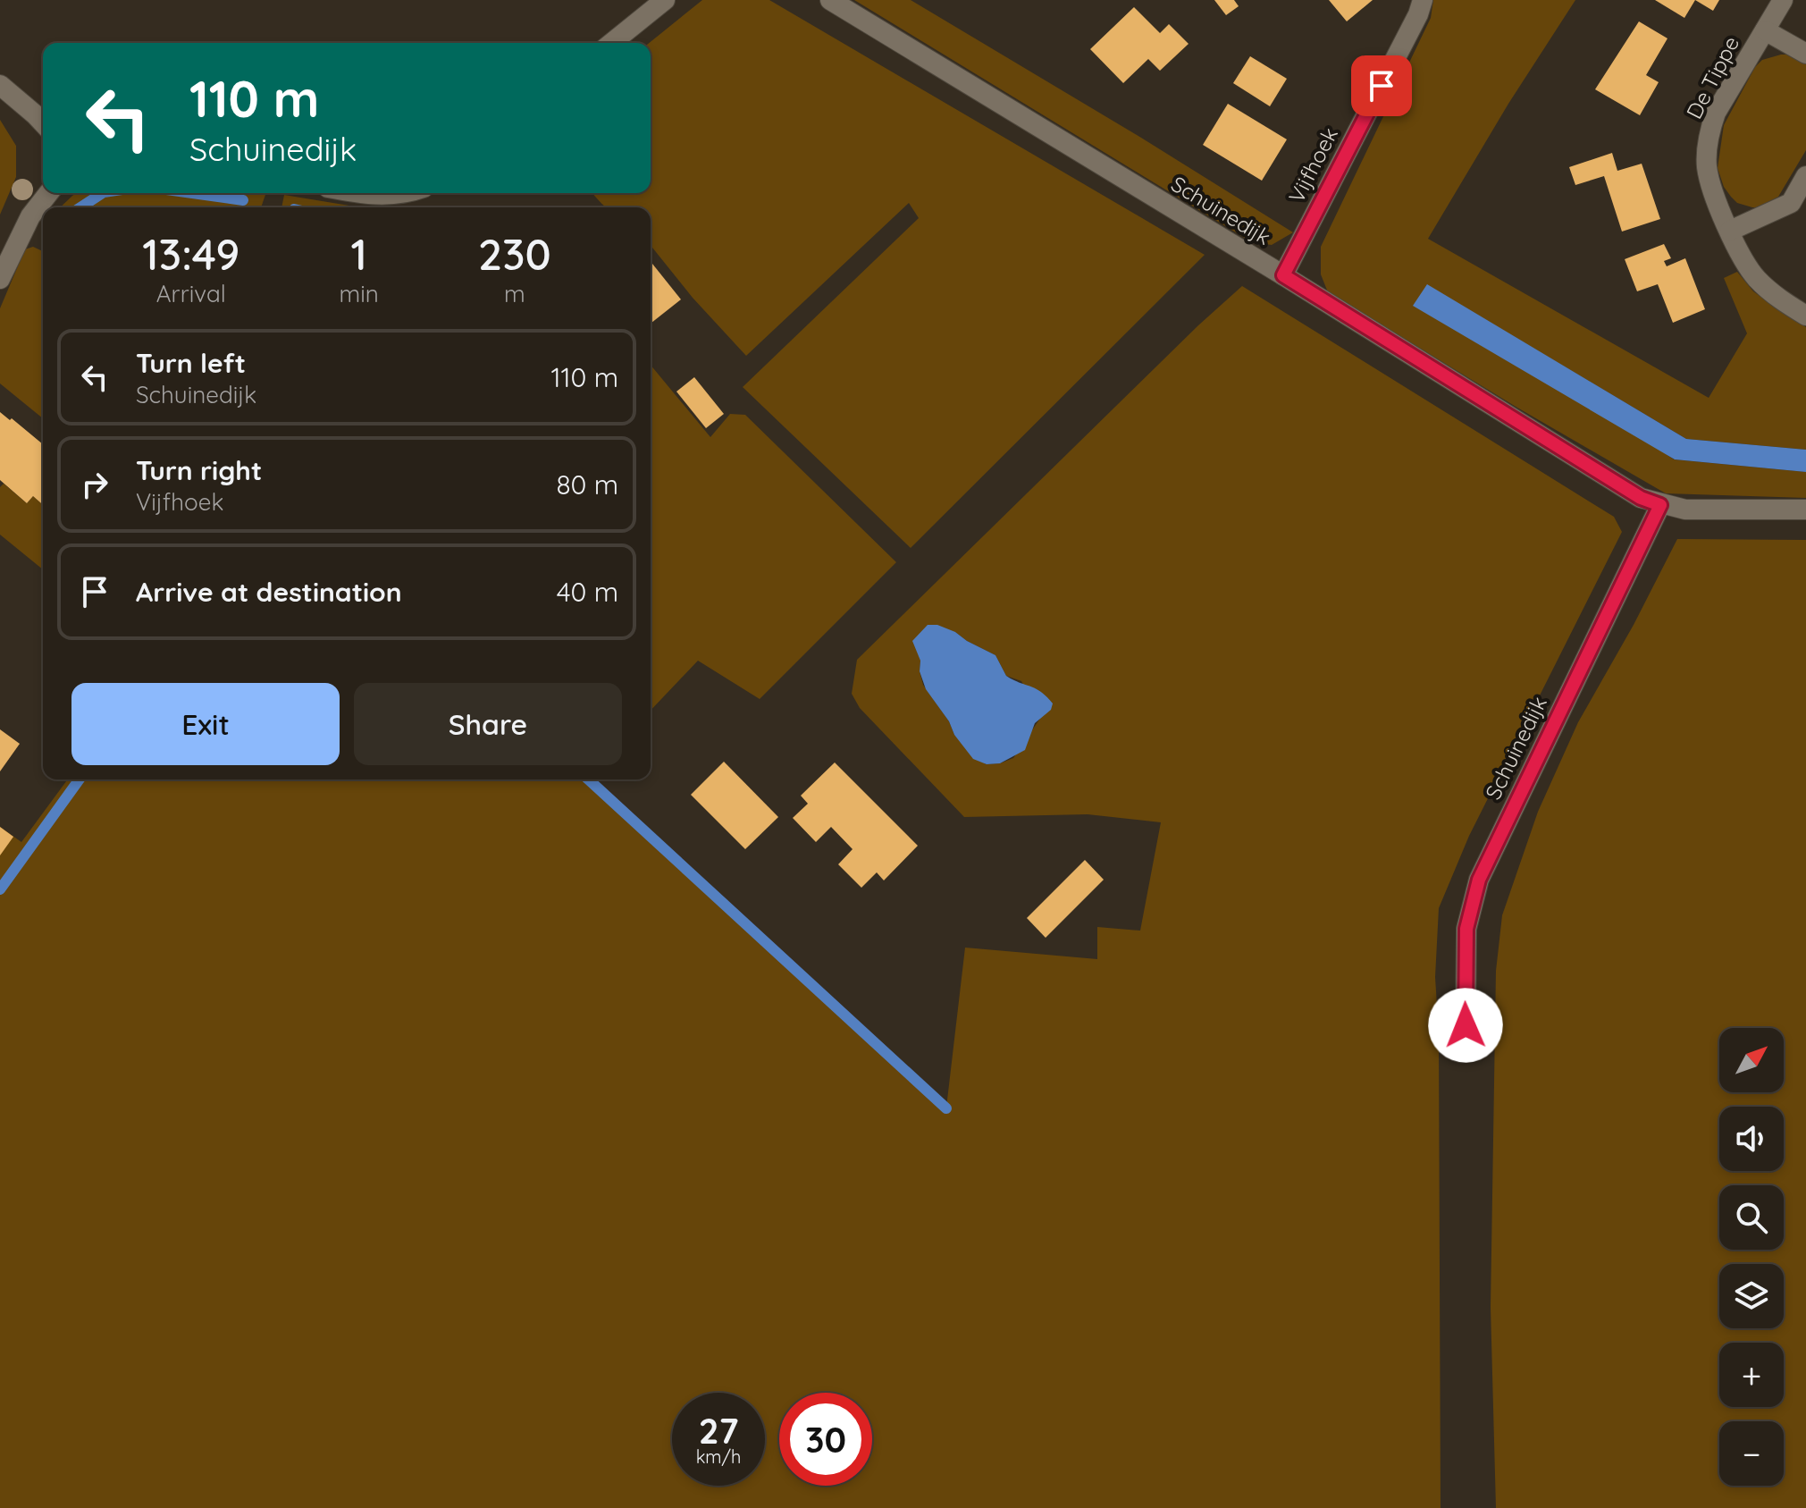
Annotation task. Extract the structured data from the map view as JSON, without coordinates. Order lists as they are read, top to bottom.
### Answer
{
  "streets": {
    "street": ["De Tippe", "Vijfhoek", "Schuinedijk"]
  },
  "crossings": [
    ["Vijfhoek", "Schuinedijk"]
  ],
  "north": "top right",
  "page": {
    "turn": ["110 m", "Schuinedijk"],
    "eta": [
      "13:49",
      "Arrival",
      "1",
      "min",
      "230",
      "m"
    ],
    "list": [
      {
        "name": "Turn left",
        "note": "Schuinedijk",
        "value": "110 m"
      },
      {
        "name": "Turn right",
        "note": "Vijfhoek",
        "value": "80 m"
      },
      {
        "name": "Arrive at destination",
        "value": "40 m"
      }
    ],
    "buttons": ["Exit", "Share"],
    "map_buttons": ["+", "−"],
    "speed": "27 km/h",
    "limit": "30"
  }
}
